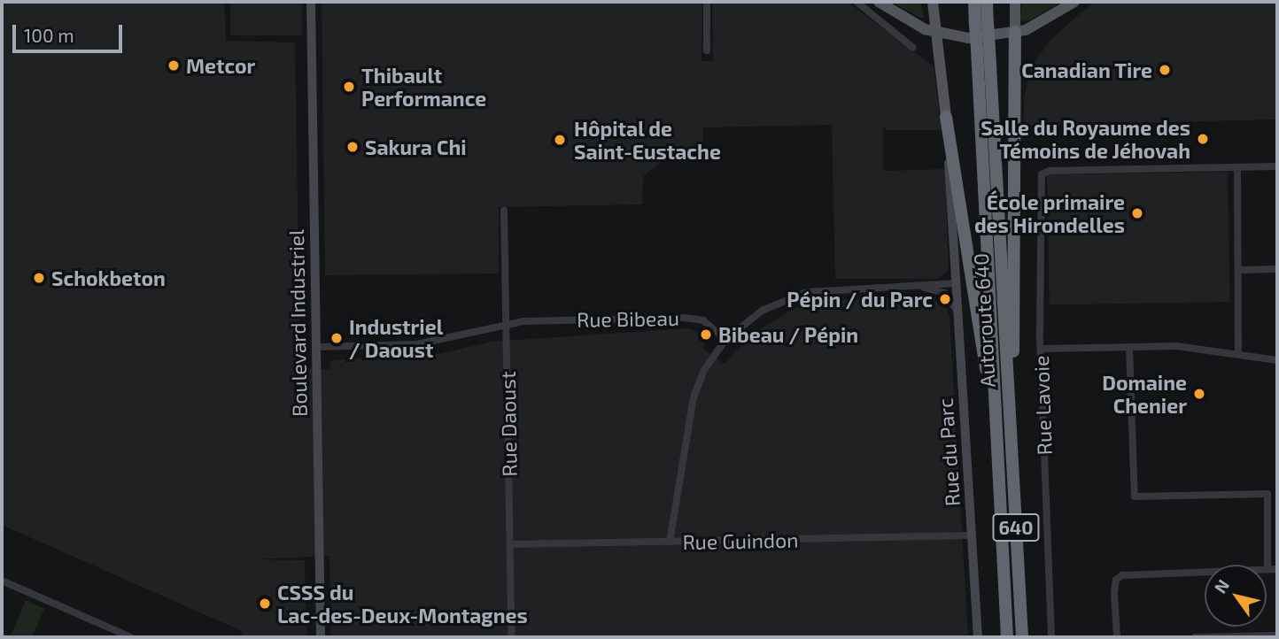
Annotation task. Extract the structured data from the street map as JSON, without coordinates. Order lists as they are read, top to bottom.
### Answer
{
  "streets": {
    "highway": ["Autoroute 640", "640"],
    "street": [
      "Rue Bibeau",
      "Boulevard Industriel",
      "Rue Lavoie",
      "Rue Daoust",
      "Rue du Parc",
      "Rue Guindon"
    ]
  },
  "crossings": [
    ["Rue Bibeau", "Boulevard Industriel"],
    ["Rue Bibeau", "Rue Daoust"],
    ["Rue Daoust", "Rue Guindon"],
    ["Rue du Parc", "Rue Guindon"]
  ],
  "places": [
    "Metcor",
    "Canadian Tire",
    "Thibault Performance",
    "Salle du Royaume des Témoins de Jéhovah",
    "Hôpital de Saint-Eustache",
    "Sakura Chi",
    "École primaire des Hirondelles",
    "Schokbeton",
    "Pépin / du Parc",
    "Bibeau / Pépin",
    "Industriel / Daoust",
    "Domaine Chenier",
    "CSSS du Lac-des-Deux-Montagnes"
  ],
  "scale_bar": "100 m",
  "north": "top left"
}
